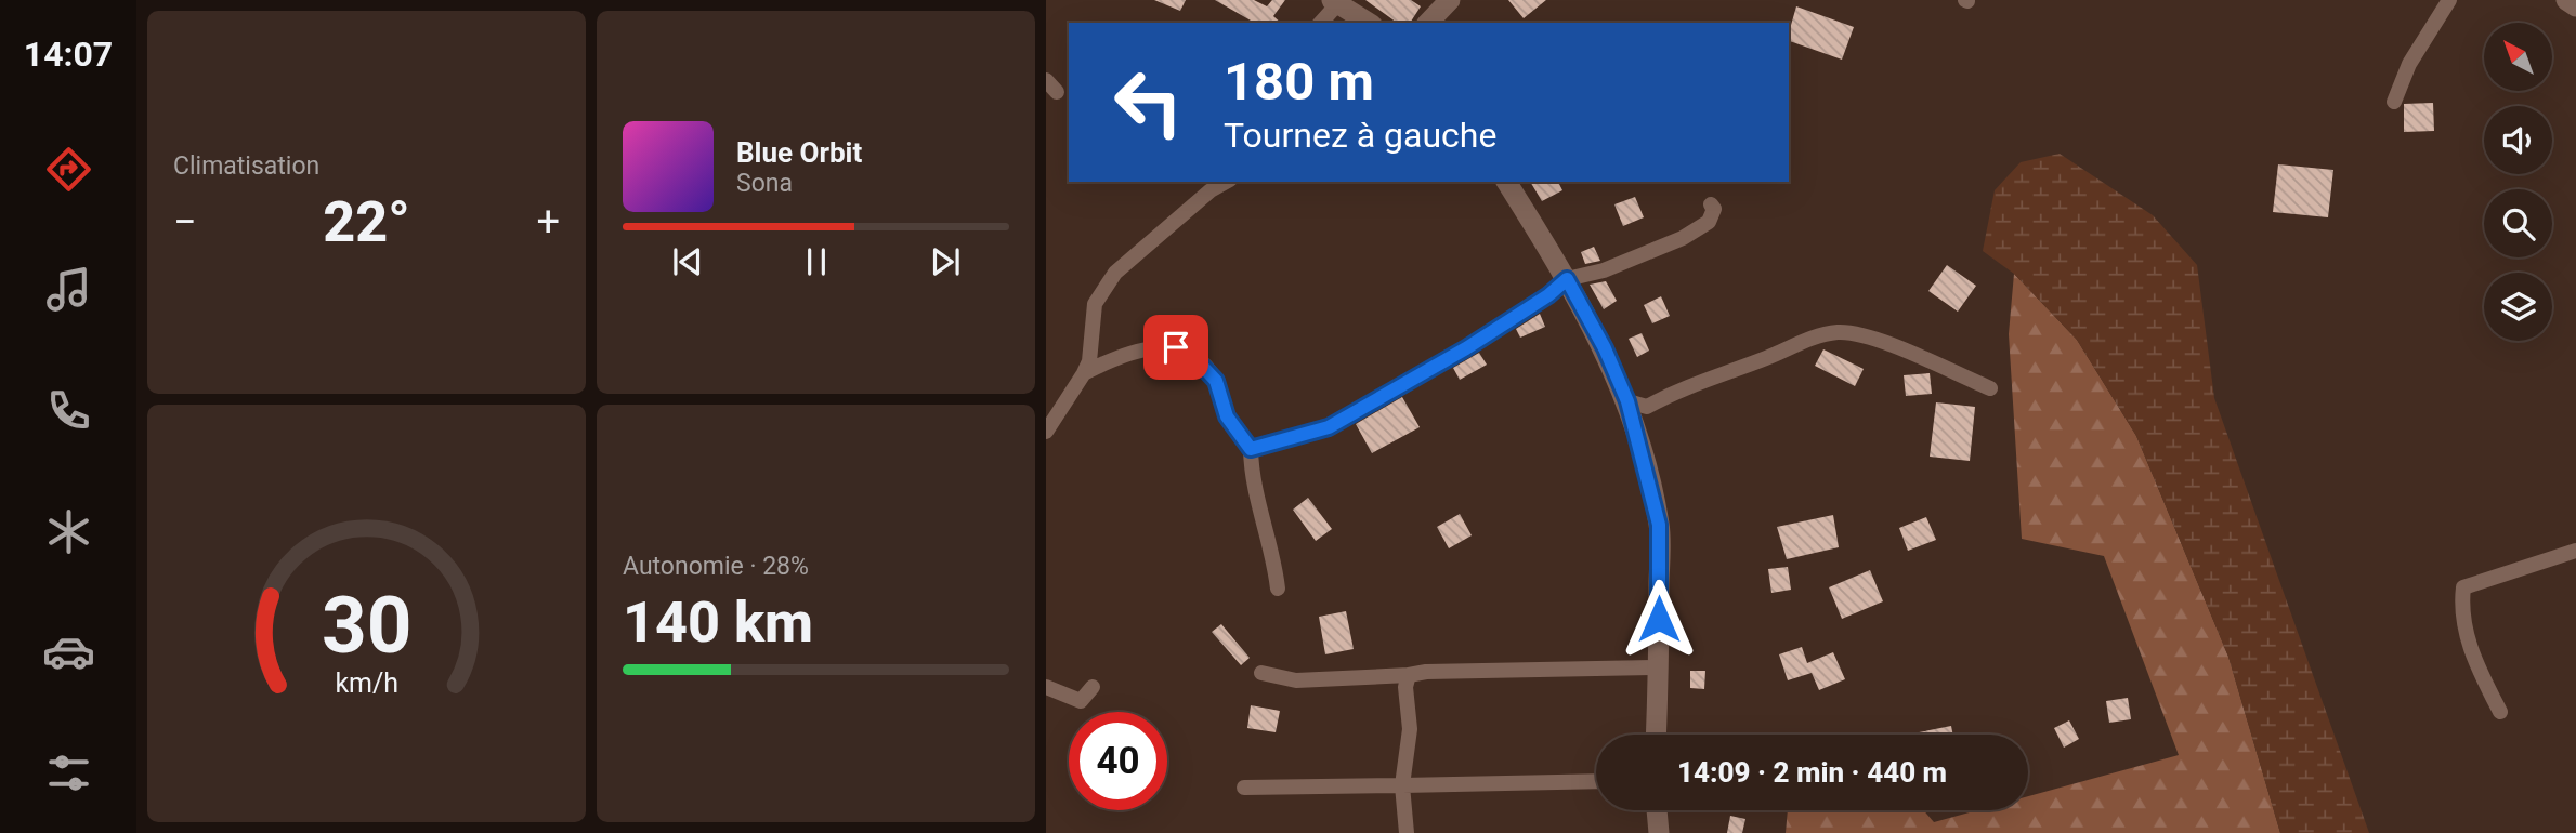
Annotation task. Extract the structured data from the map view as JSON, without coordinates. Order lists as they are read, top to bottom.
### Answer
{
  "north": "top left",
  "page": {
    "tabs": "14:07",
    "tile": [
      "Climatisation",
      ["Autonomie · 28%", "140 km"]
    ],
    "turn": ["180 m", "Tournez à gauche"],
    "song": ["Blue Orbit", "Sona"],
    "heat": ["−", "22°", "+"],
    "limit": "40",
    "trip": "14:09 · 2 min · 440 m",
    "gauge": ["30", "km/h"]
  }
}
